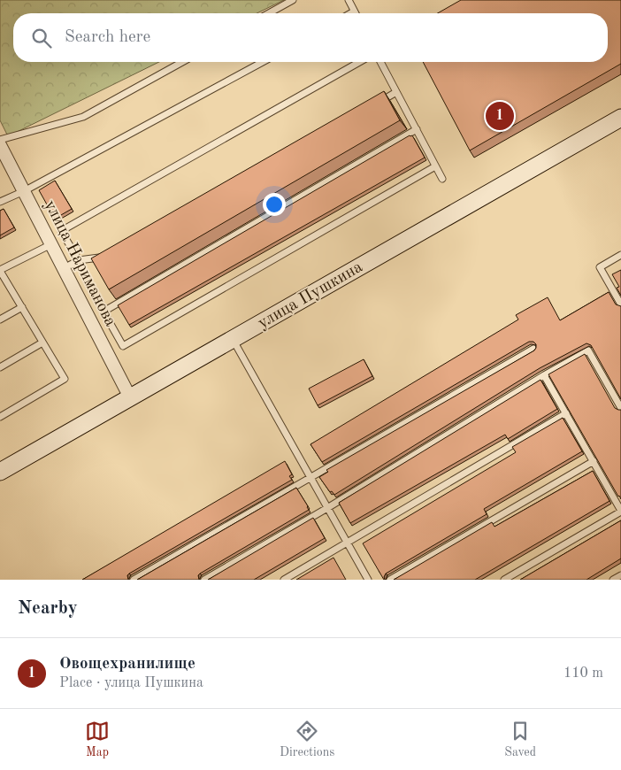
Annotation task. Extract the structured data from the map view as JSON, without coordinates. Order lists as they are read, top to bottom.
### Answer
{
  "streets": {
    "main road": ["улица Пушкина"],
    "street": ["улица Нариманова"]
  },
  "crossings": [
    ["улица Нариманова", "улица Пушкина"]
  ],
  "page": {
    "search": "Search here",
    "pins": "1",
    "heading": "Nearby",
    "list": [
      {
        "mark": "1",
        "name": "Овощехранилище",
        "note": "Place · улица Пушкина",
        "value": "110 m"
      }
    ],
    "nav": ["Map", "Directions", "Saved"]
  }
}
